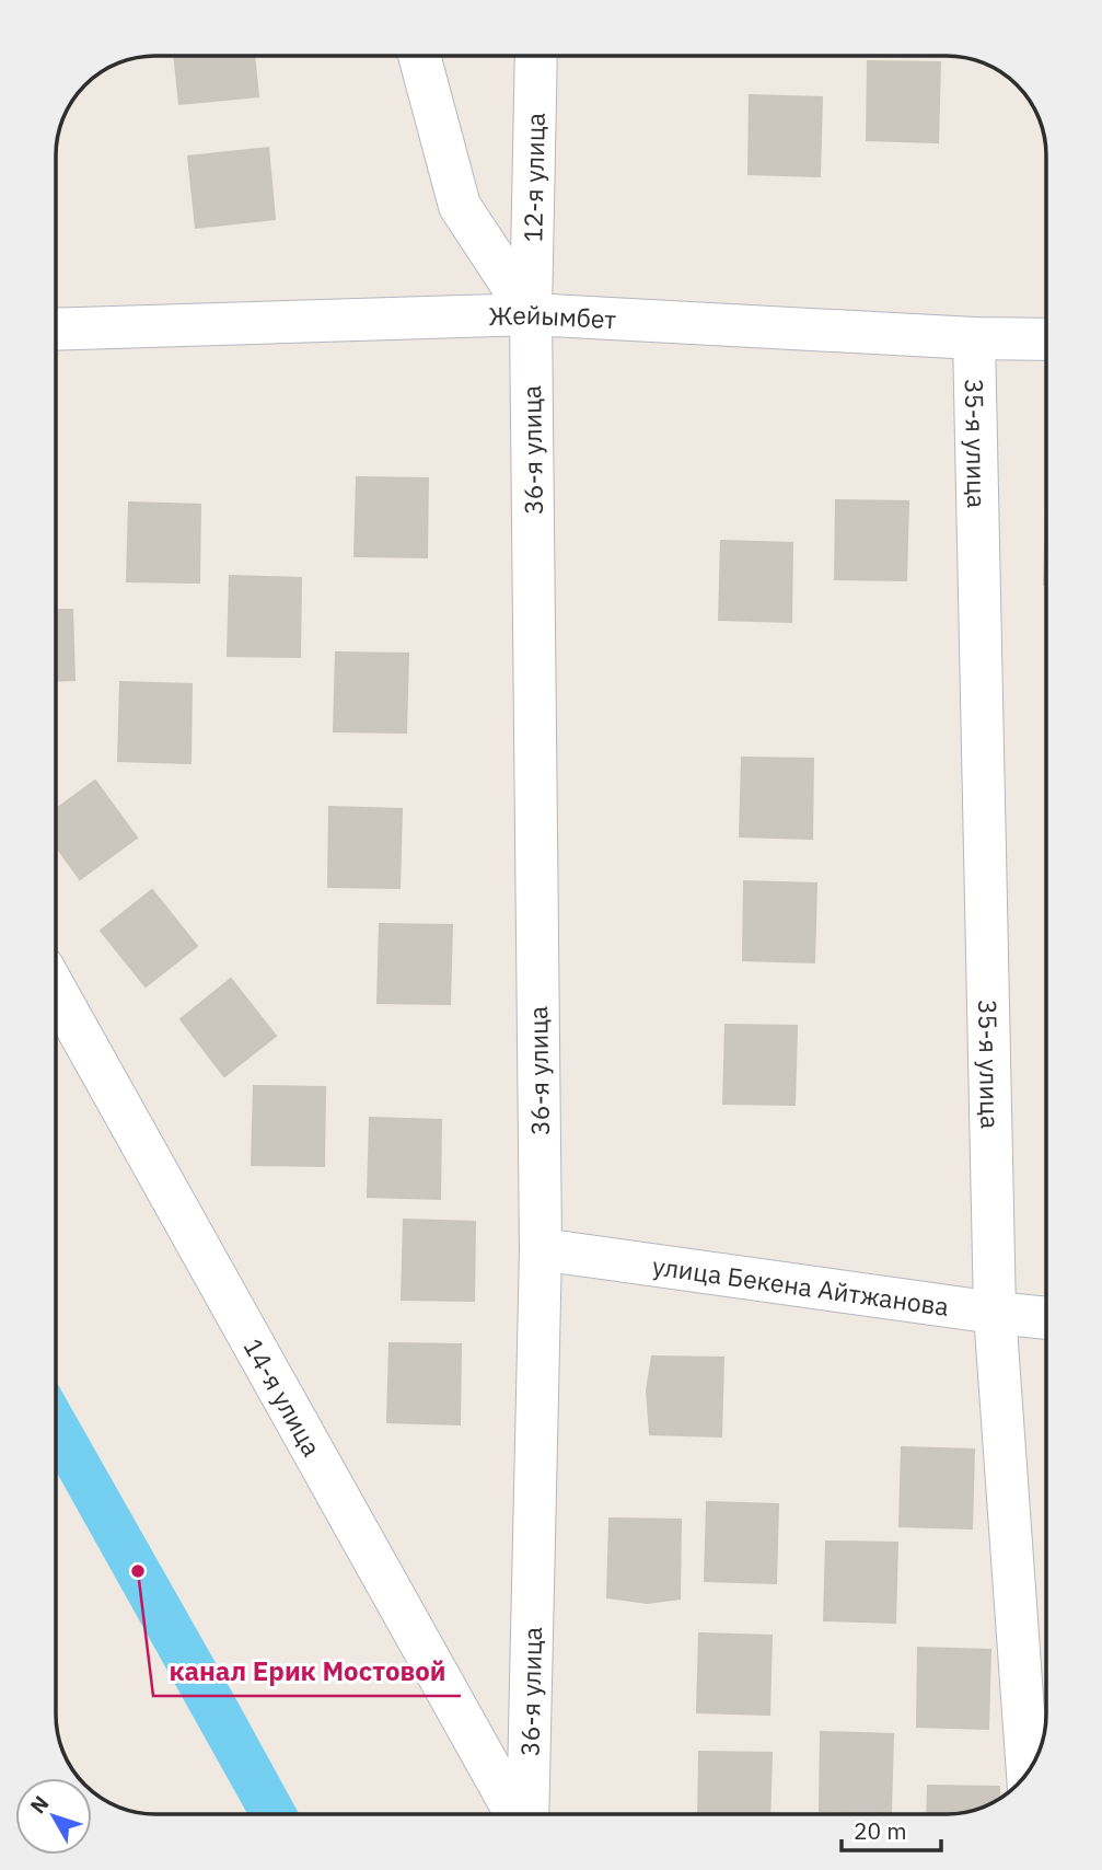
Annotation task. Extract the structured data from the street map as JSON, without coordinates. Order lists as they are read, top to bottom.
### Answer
{
  "streets": {
    "street": [
      "12-я улица",
      "Жейымбет",
      "35-я улица",
      "36-я улица",
      "улица Бекена Айтжанова",
      "14-я улица"
    ]
  },
  "crossings": [
    ["12-я улица", "Жейымбет"],
    ["12-я улица", "36-я улица"],
    ["Жейымбет", "35-я улица"],
    ["Жейымбет", "36-я улица"],
    ["35-я улица", "улица Бекена Айтжанова"],
    ["36-я улица", "улица Бекена Айтжанова"]
  ],
  "places": ["канал Ерик Мостовой"],
  "scale_bar": "20 m",
  "north": "top left"
}
